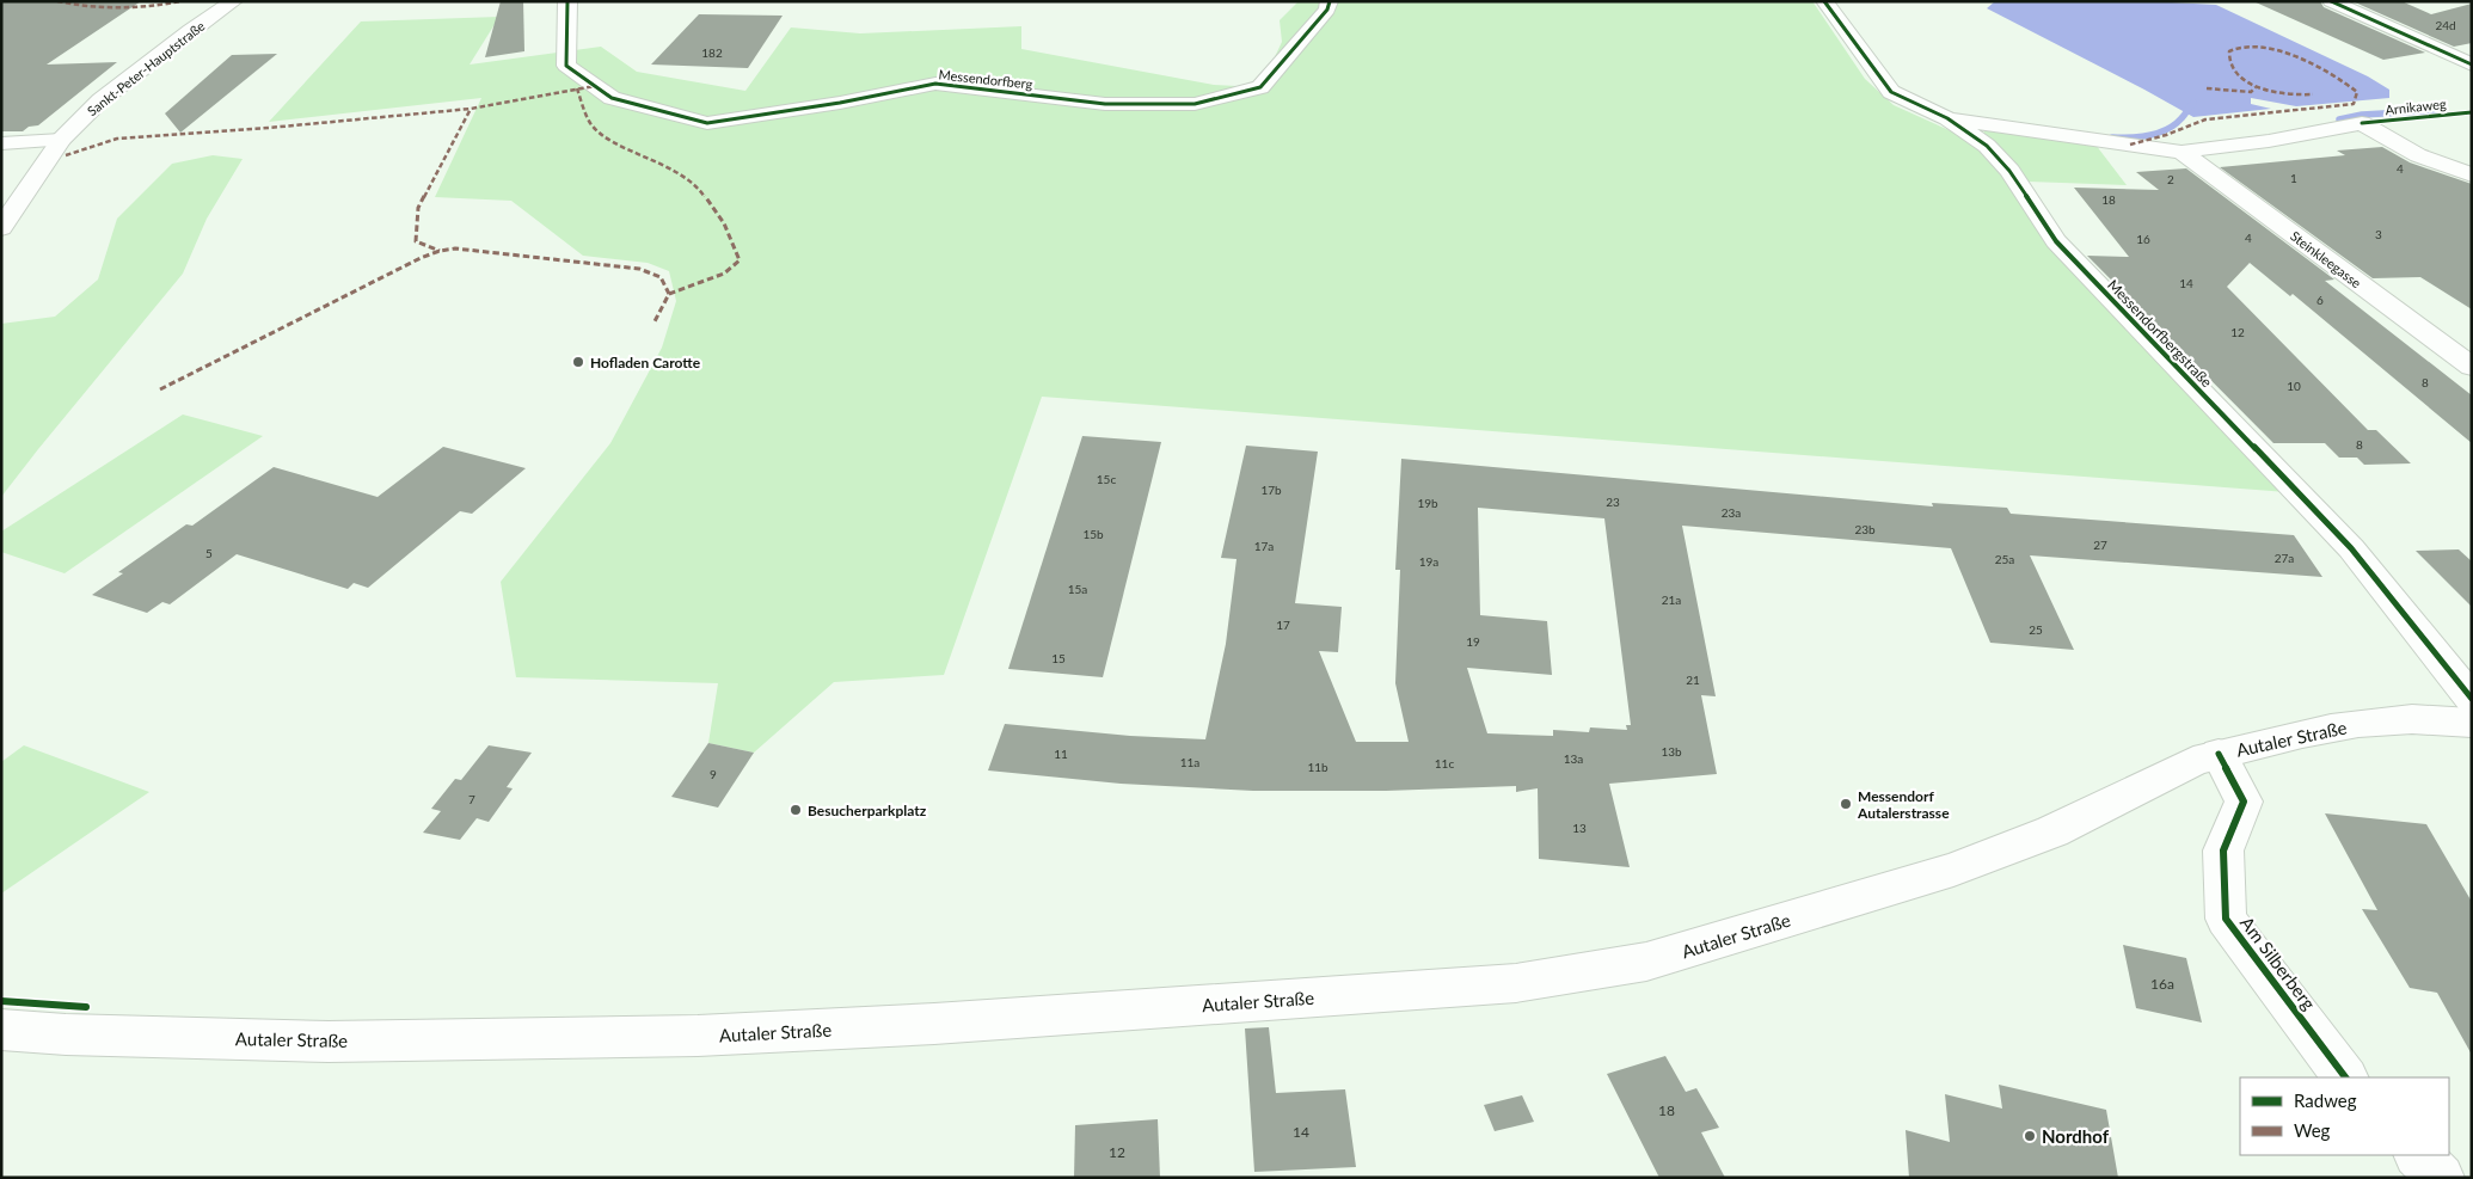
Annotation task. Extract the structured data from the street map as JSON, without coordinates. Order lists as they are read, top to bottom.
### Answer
{
  "streets": {
    "street": [
      "Sankt-Peter-Hauptstraße",
      "Messendorfberg",
      "Steinkleegasse",
      "Messendorfbergstraße",
      "Autaler Straße",
      "Am Silberberg"
    ],
    "cycle path": ["Arnikaweg"]
  },
  "crossings": [
    ["Autaler Straße", "Am Silberberg"]
  ],
  "places": [
    "Hofladen Carotte",
    "Messendorf Autalerstrasse",
    "Besucherparkplatz",
    "Nordhof"
  ],
  "house_numbers": [
    "24d",
    "182",
    "4",
    "1",
    "2",
    "18",
    "3",
    "4",
    "16",
    "14",
    "6",
    "12",
    "8",
    "10",
    "8",
    "15c",
    "17b",
    "23",
    "19b",
    "23a",
    "23b",
    "15b",
    "27",
    "17a",
    "5",
    "27a",
    "25a",
    "19a",
    "15a",
    "21a",
    "17",
    "25",
    "19",
    "15",
    "21",
    "13b",
    "11",
    "13a",
    "11a",
    "11c",
    "11b",
    "9",
    "7",
    "13",
    "16a",
    "18",
    "14",
    "12"
  ],
  "legend": ["Radweg", "Weg"]
}
